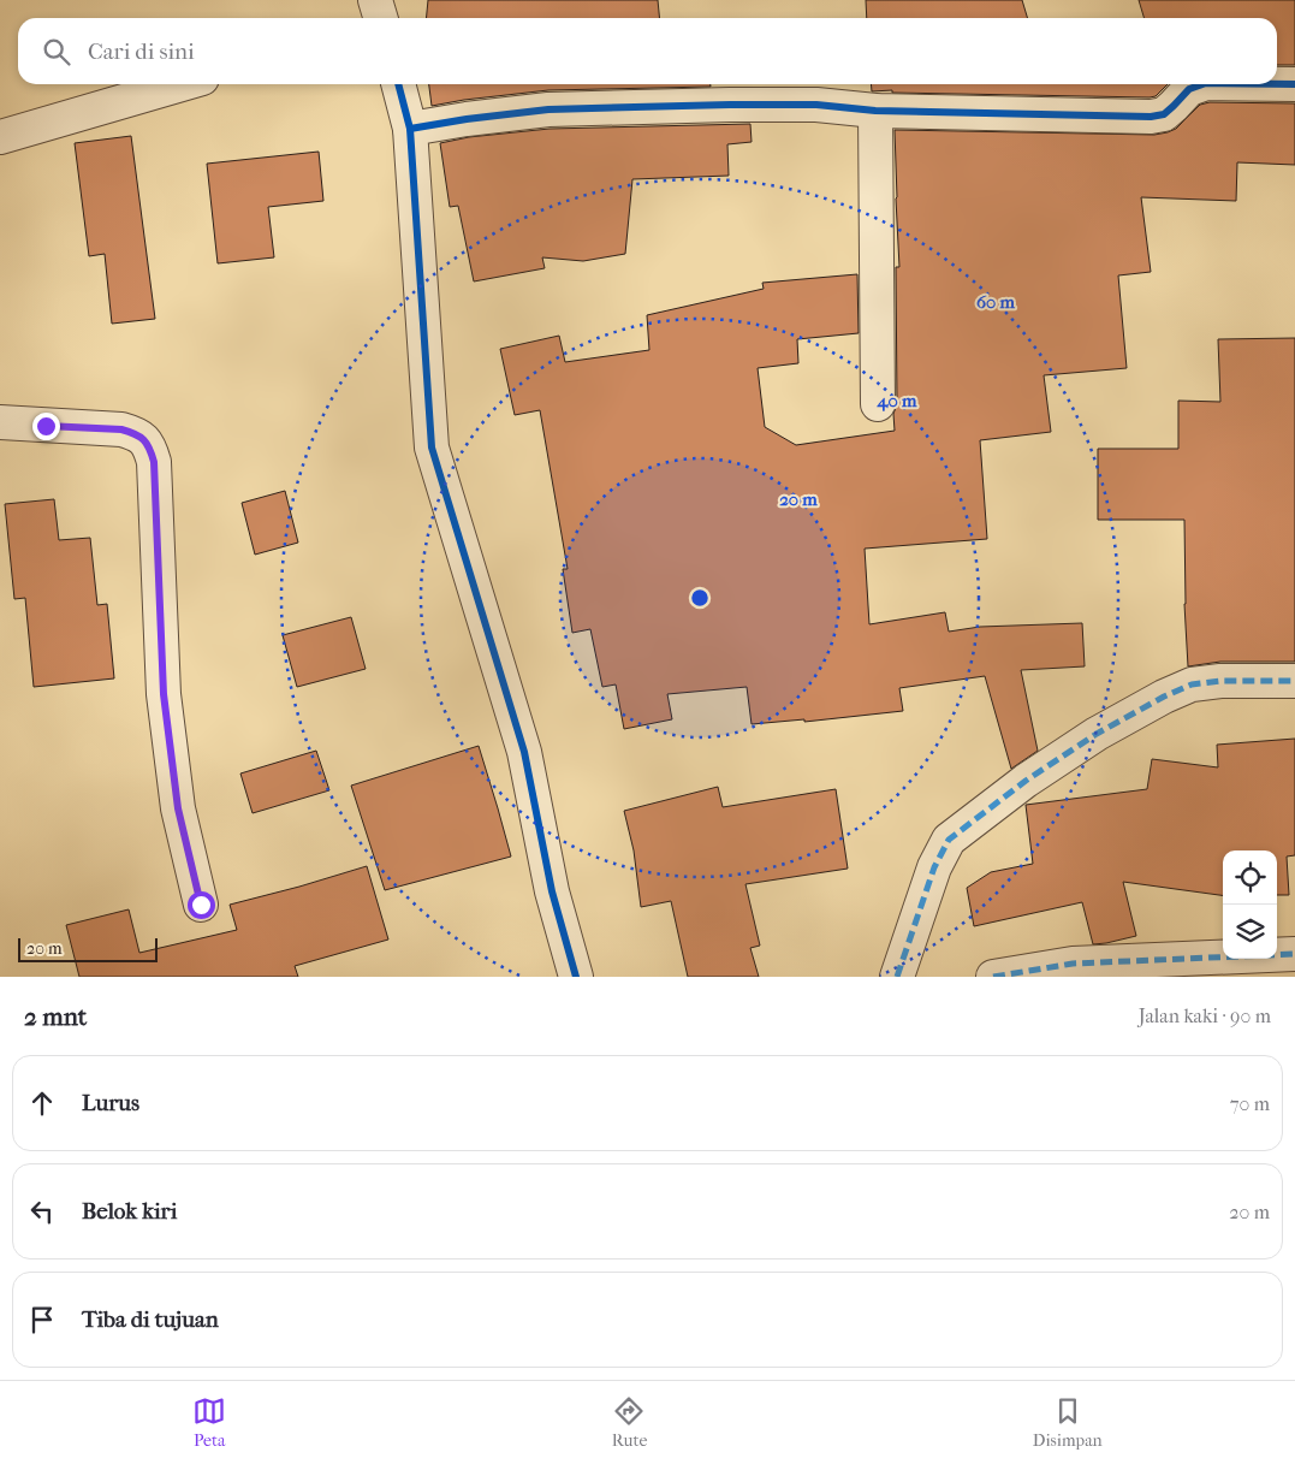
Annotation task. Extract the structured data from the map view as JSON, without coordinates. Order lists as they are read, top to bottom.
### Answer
{
  "scale_bar": "20 m",
  "page": {
    "search": "Cari di sini",
    "scale": "20 m",
    "heading": ["2 mnt", "Jalan kaki · 90 m"],
    "list": [
      ["Lurus", "70 m"],
      ["Belok kiri", "20 m"],
      "Tiba di tujuan"
    ],
    "nav": ["Peta", "Rute", "Disimpan"]
  },
  "rings": ["60 m", "40 m", "20 m"]
}
